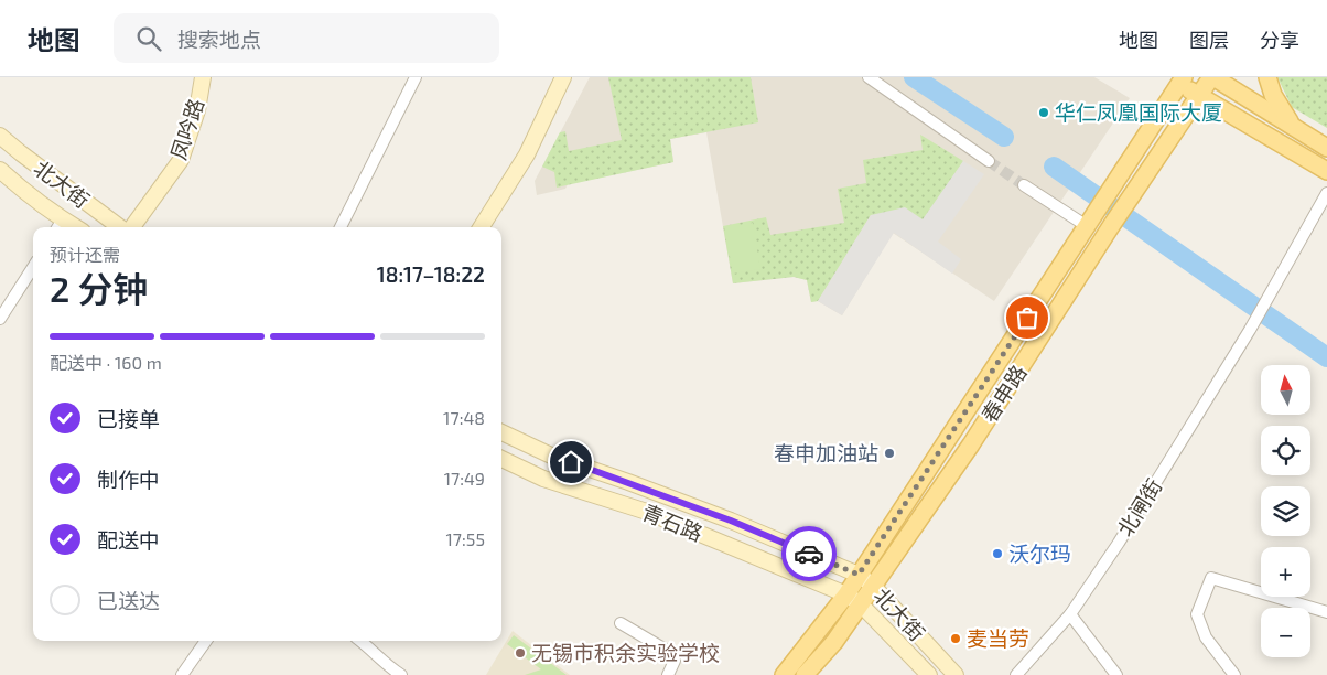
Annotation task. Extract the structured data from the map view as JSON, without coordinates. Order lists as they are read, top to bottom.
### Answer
{
  "streets": {
    "main road": [
      "凤吟路",
      "北大街",
      "春申路",
      "青石路"
    ],
    "street": ["北闸街"]
  },
  "crossings": [
    ["北大街", "春申路"],
    ["北大街", "青石路"],
    ["春申路", "青石路"]
  ],
  "places": [
    "华仁凤凰国际大厦",
    "春申加油站",
    "沃尔玛",
    "麦当劳",
    "无锡市积余实验学校"
  ],
  "north": "top",
  "page": {
    "header": "地图",
    "search": "搜索地点",
    "nav": ["地图", "图层", "分享"],
    "heading": ["2 分钟", "预计还需", "18:17–18:22"],
    "bar": "配送中 · 160 m",
    "map_buttons": ["+", "−"],
    "list": [
      ["已接单", "17:48"],
      ["制作中", "17:49"],
      ["配送中", "17:55"],
      "已送达"
    ]
  }
}
